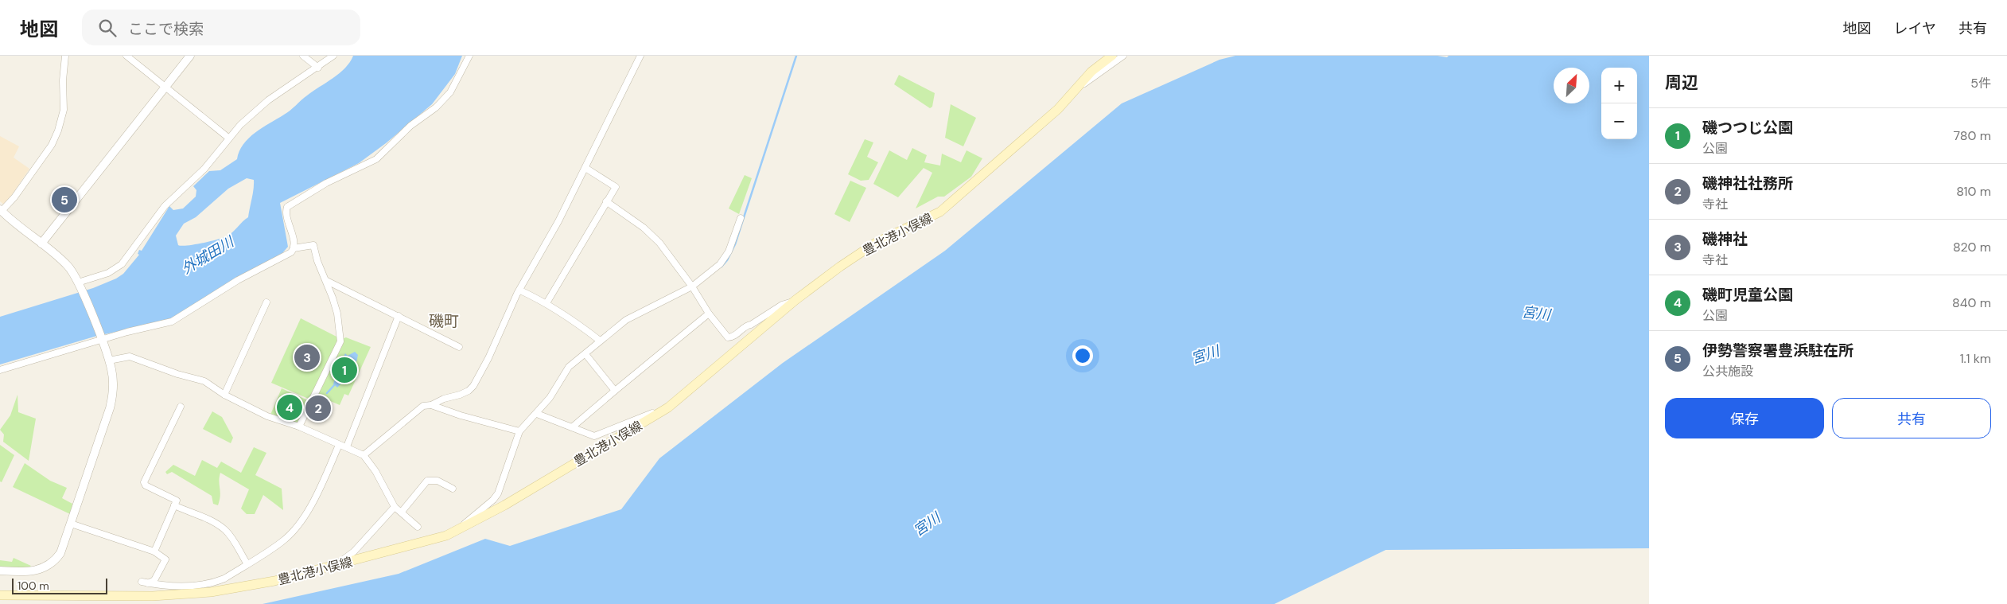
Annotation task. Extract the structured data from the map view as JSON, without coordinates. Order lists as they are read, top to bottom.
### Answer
{
  "streets": {
    "main road": ["豊北港小俣線"]
  },
  "districts": ["磯町"],
  "water": ["外城田川", "宮川"],
  "scale_bar": "100 m",
  "north": "top right",
  "page": {
    "header": "地図",
    "search": "ここで検索",
    "nav": ["地図", "レイヤ", "共有"],
    "heading": ["周辺", "5件"],
    "map_buttons": ["+", "−"],
    "list": [
      {
        "mark": "1",
        "name": "磯つつじ公園",
        "note": "公園",
        "value": "780 m"
      },
      {
        "mark": "2",
        "name": "磯神社社務所",
        "note": "寺社",
        "value": "810 m"
      },
      {
        "mark": "3",
        "name": "磯神社",
        "note": "寺社",
        "value": "820 m"
      },
      {
        "mark": "4",
        "name": "磯町児童公園",
        "note": "公園",
        "value": "840 m"
      },
      {
        "mark": "5",
        "name": "伊勢警察署豊浜駐在所",
        "note": "公共施設",
        "value": "1.1 km"
      }
    ],
    "pins": [
      "5",
      "3",
      "1",
      "4",
      "2"
    ],
    "buttons": ["保存", "共有"],
    "scale": "100 m"
  }
}
